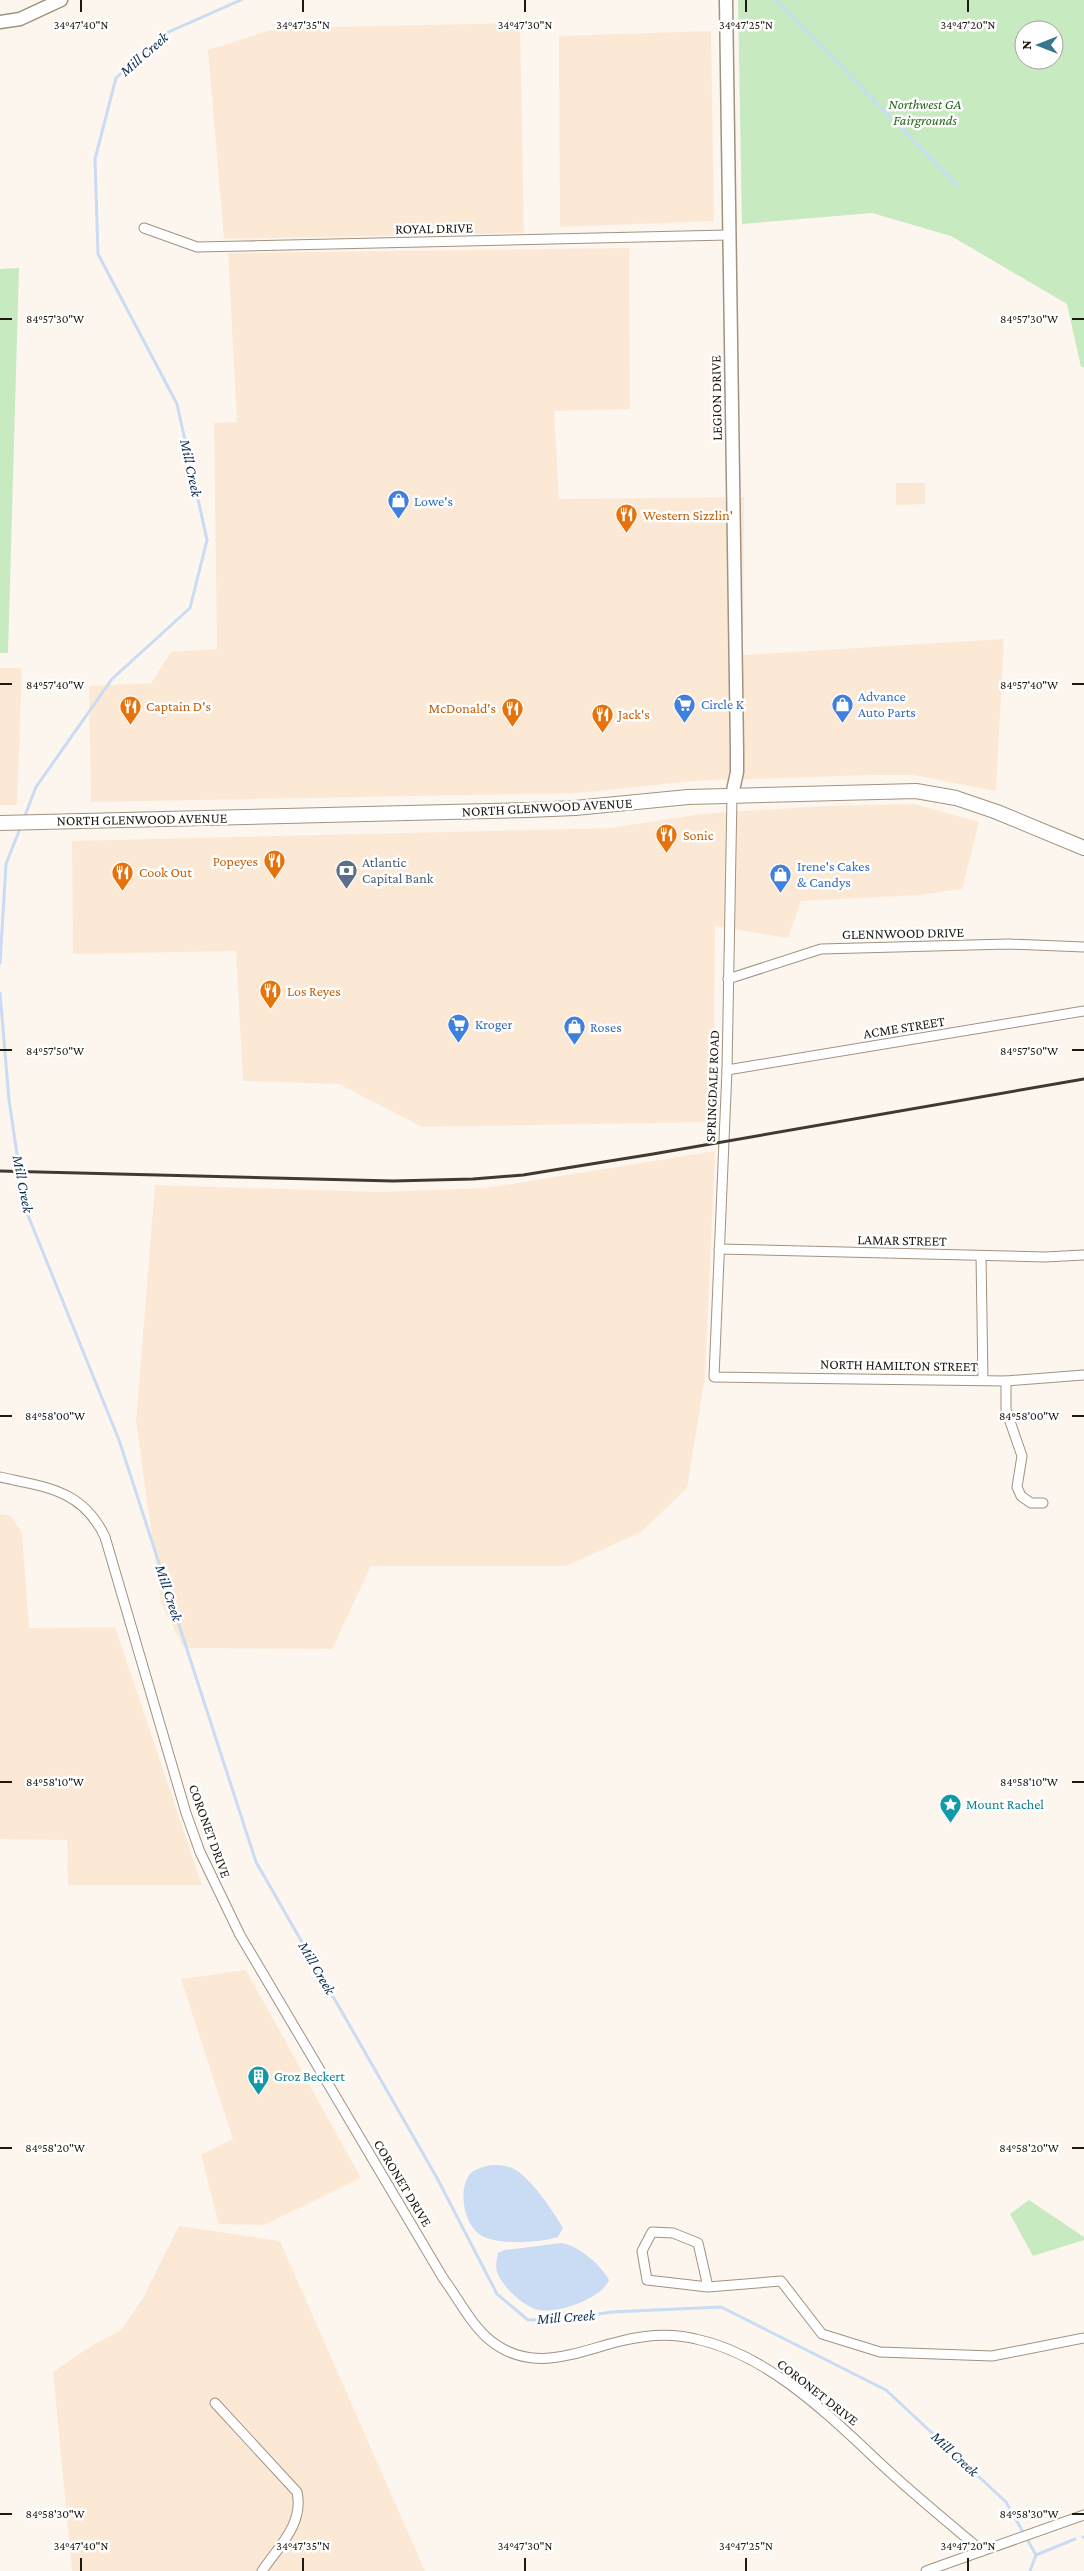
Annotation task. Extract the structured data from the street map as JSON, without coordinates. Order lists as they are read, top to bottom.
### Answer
{
  "streets": {
    "main road": ["NORTH GLENWOOD AVENUE"],
    "street": [
      "ROYAL DRIVE",
      "LEGION DRIVE",
      "GLENNWOOD DRIVE",
      "ACME STREET",
      "SPRINGDALE ROAD",
      "LAMAR STREET",
      "NORTH HAMILTON STREET",
      "CORONET DRIVE"
    ]
  },
  "crossings": [
    ["ROYAL DRIVE", "LEGION DRIVE"],
    ["LEGION DRIVE", "NORTH GLENWOOD AVENUE"],
    ["LEGION DRIVE", "SPRINGDALE ROAD"],
    ["NORTH GLENWOOD AVENUE", "SPRINGDALE ROAD"],
    ["GLENNWOOD DRIVE", "SPRINGDALE ROAD"],
    ["ACME STREET", "SPRINGDALE ROAD"],
    ["SPRINGDALE ROAD", "LAMAR STREET"],
    ["SPRINGDALE ROAD", "NORTH HAMILTON STREET"]
  ],
  "water": ["Mill Creek"],
  "parks": ["Northwest GA Fairgrounds"],
  "places": {
    "shop": [
      "Lowe's",
      "Advance Auto Parts",
      "Irene's Cakes & Candys",
      "Roses"
    ],
    "restaurant": [
      "Western Sizzlin'",
      "Captain D's",
      "McDonald's",
      "Jack's",
      "Sonic",
      "Popeyes",
      "Cook Out",
      "Los Reyes"
    ],
    "supermarket": ["Circle K", "Kroger"],
    "bank": ["Atlantic Capital Bank"],
    "place": ["Mount Rachel"],
    "building": ["Groz Beckert"]
  },
  "north": "left",
  "coordinates": [
    "34°47'40\"N",
    "34°47'35\"N",
    "34°47'30\"N",
    "34°47'25\"N",
    "34°47'20\"N",
    "84°57'30\"W",
    "84°57'40\"W",
    "84°57'50\"W",
    "84°58'00\"W",
    "84°58'10\"W",
    "84°58'20\"W",
    "84°58'30\"W"
  ]
}
